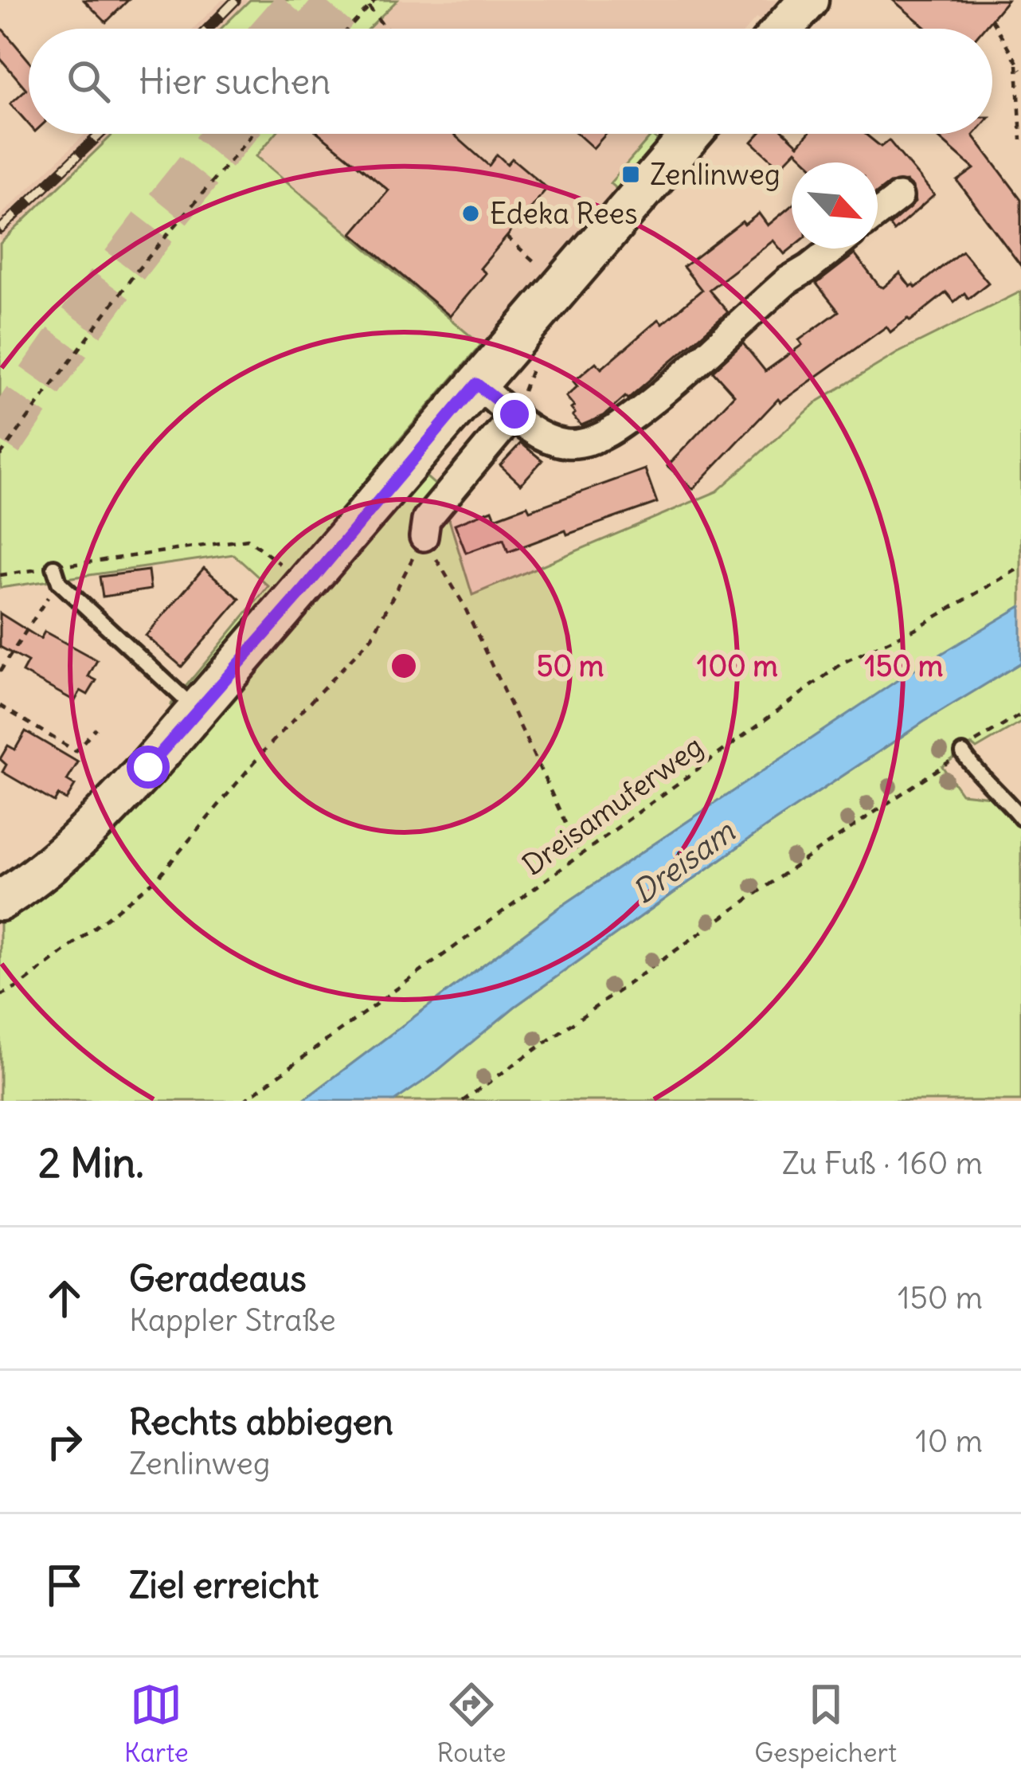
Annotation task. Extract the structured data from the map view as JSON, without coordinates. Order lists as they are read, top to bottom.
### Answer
{
  "streets": {
    "path": ["Dreisamuferweg"]
  },
  "water": ["Dreisam"],
  "places": {
    "transit": ["Zenlinweg"],
    "other": ["Edeka Rees"]
  },
  "north": "bottom right",
  "page": {
    "search": "Hier suchen",
    "heading": ["2 Min.", "Zu Fuß · 160 m"],
    "list": [
      ["Geradeaus", "Kappler Straße", "150 m"],
      ["Rechts abbiegen", "Zenlinweg", "10 m"],
      "Ziel erreicht"
    ],
    "nav": ["Karte", "Route", "Gespeichert"]
  },
  "rings": ["50 m", "100 m", "150 m"]
}
